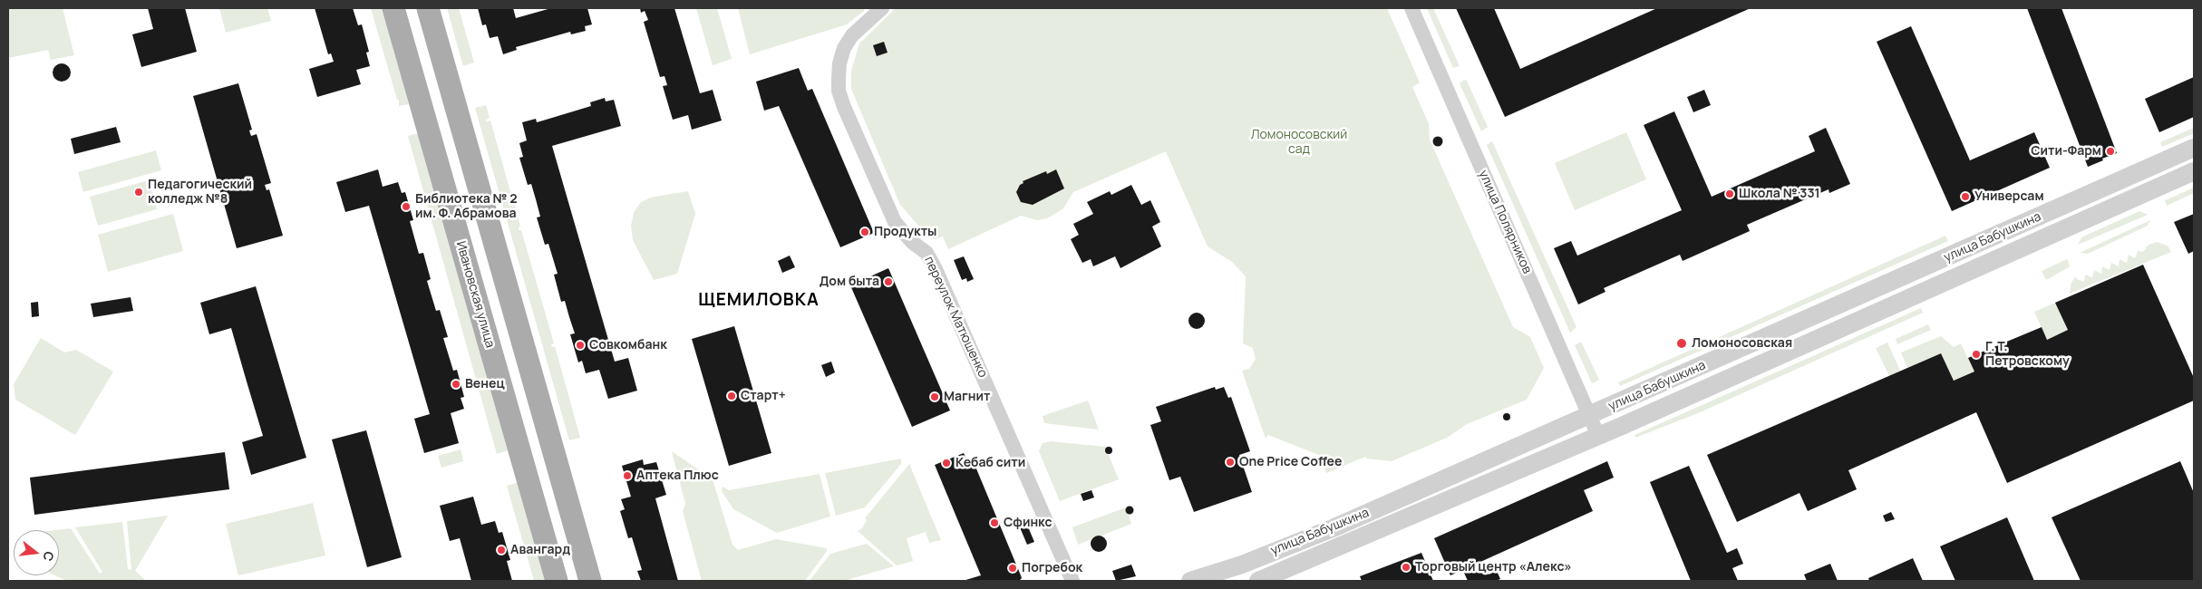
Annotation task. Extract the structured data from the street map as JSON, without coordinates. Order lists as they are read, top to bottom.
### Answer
{
  "streets": {
    "main road": ["Ивановская улица"],
    "street": ["улица Полярников", "улица Бабушкина", "переулок Матюшенко"]
  },
  "crossings": [
    ["улица Полярников", "улица Бабушкина"]
  ],
  "districts": ["ЩЕМИЛОВКА"],
  "parks": ["Ломоносовский сад"],
  "places": [
    "Сити-Фарм",
    "Педагогический колледж №8",
    "Школа № 331",
    "Универсам",
    "Библиотека № 2 им. Ф. Абрамова",
    "Продукты",
    "Дом быта",
    "Ломоносовская",
    "Совкомбанк",
    "Г. Т. Петровскому",
    "Венец",
    "Старт+",
    "Магнит",
    "One Price Coffee",
    "Кебаб сити",
    "Аптека Плюс",
    "Сфинкс",
    "Авангард",
    "Торговый центр «Алекс»",
    "Погребок"
  ],
  "north": "right"
}
